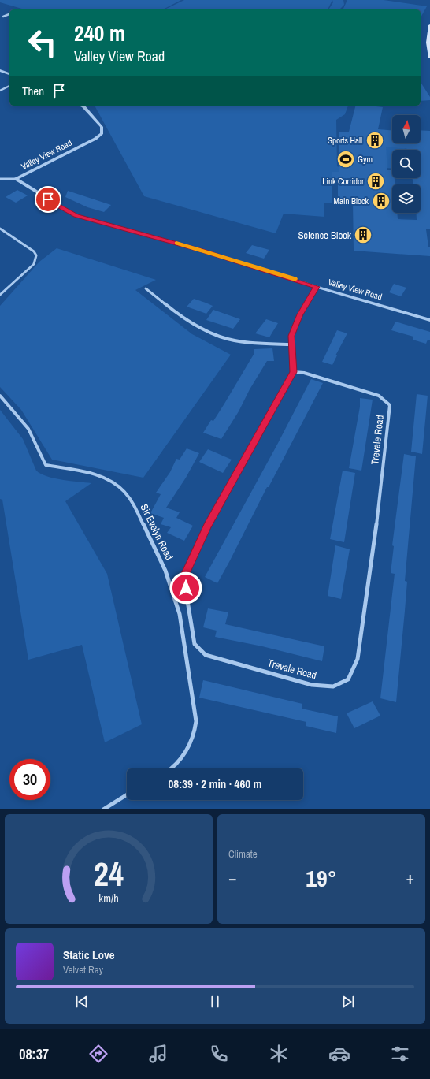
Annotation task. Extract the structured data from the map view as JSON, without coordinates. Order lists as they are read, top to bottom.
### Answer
{
  "streets": {
    "street": ["Valley View Road", "Trevale Road", "Sir Evelyn Road"]
  },
  "places": {
    "building": [
      "Sports Hall",
      "Link Corridor",
      "Main Block",
      "Science Block"
    ],
    "sports": ["Gym"]
  },
  "north": "top",
  "page": {
    "turn": ["240 m", "Valley View Road"],
    "then": "Then",
    "limit": "30",
    "trip": "08:39 · 2 min · 460 m",
    "tile": "Climate",
    "heat": ["−", "19°", "+"],
    "song": ["Static Love", "Velvet Ray"],
    "tabs": "08:37",
    "gauge": ["24", "km/h"]
  }
}
